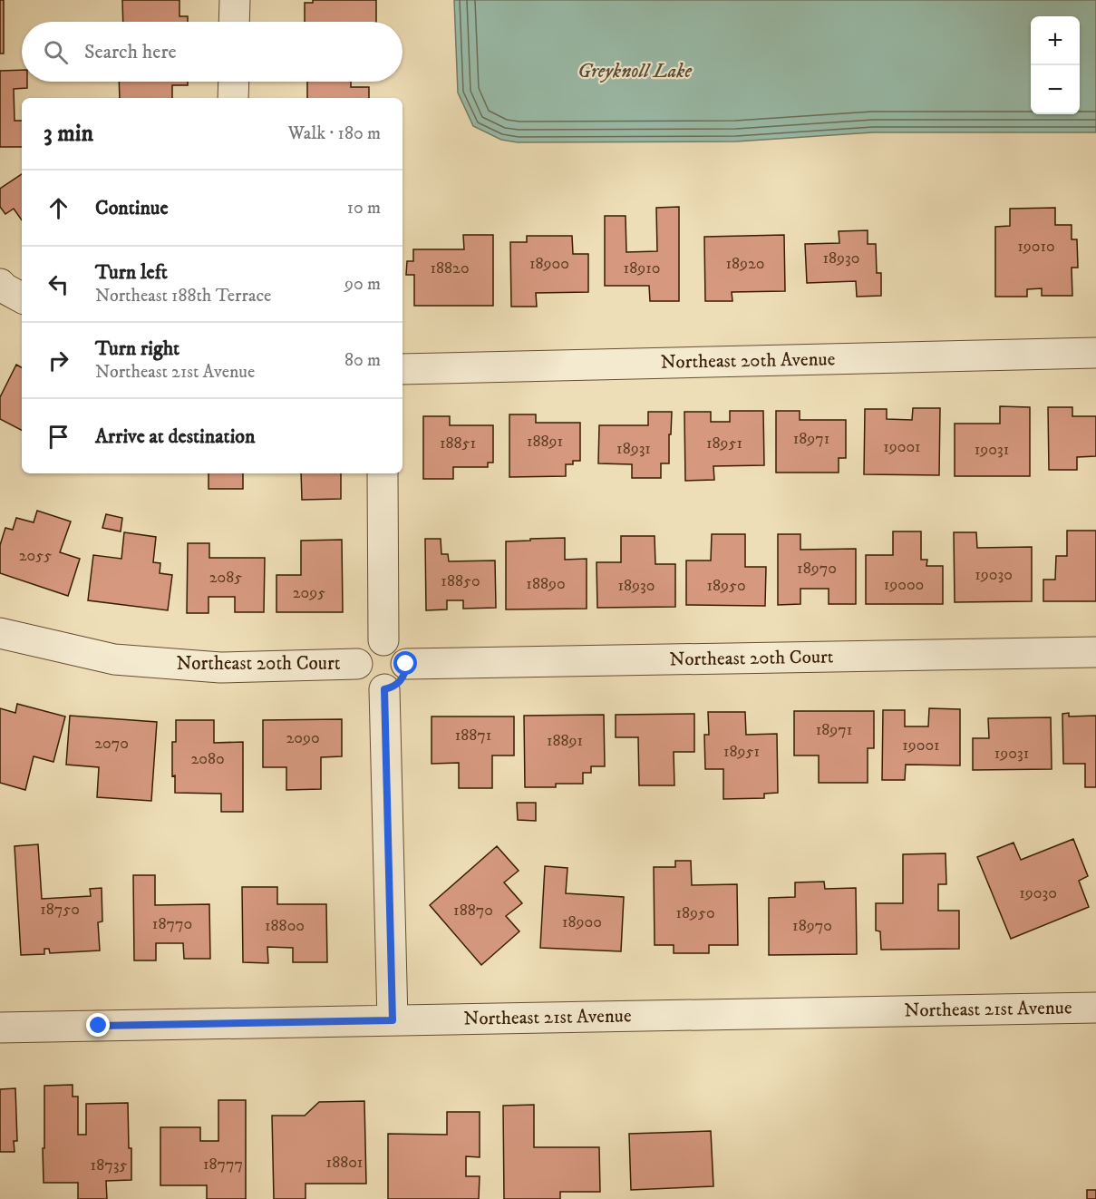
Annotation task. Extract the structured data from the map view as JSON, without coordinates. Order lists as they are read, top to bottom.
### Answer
{
  "streets": {
    "street": ["Northeast 20th Avenue", "Northeast 20th Court", "Northeast 21st Avenue"]
  },
  "water": ["Greyknoll Lake"],
  "house_numbers": [
    "19010",
    "18930",
    "18900",
    "18920",
    "18820",
    "18910",
    "18971",
    "18891",
    "18851",
    "18951",
    "19001",
    "18931",
    "19031",
    "2055",
    "18970",
    "19030",
    "2085",
    "18850",
    "18890",
    "19000",
    "18930",
    "18950",
    "2095",
    "18971",
    "18871",
    "2090",
    "18891",
    "2070",
    "19001",
    "18951",
    "19031",
    "2080",
    "19030",
    "18750",
    "18870",
    "18950",
    "18900",
    "18770",
    "18800",
    "18970",
    "18801",
    "18777",
    "18735"
  ],
  "page": {
    "map_buttons": ["+", "−"],
    "search": "Search here",
    "heading": ["3 min", "Walk · 180 m"],
    "list": [
      ["Continue", "10 m"],
      ["Turn left", "Northeast 188th Terrace", "90 m"],
      ["Turn right", "Northeast 21st Avenue", "80 m"],
      "Arrive at destination"
    ]
  }
}
